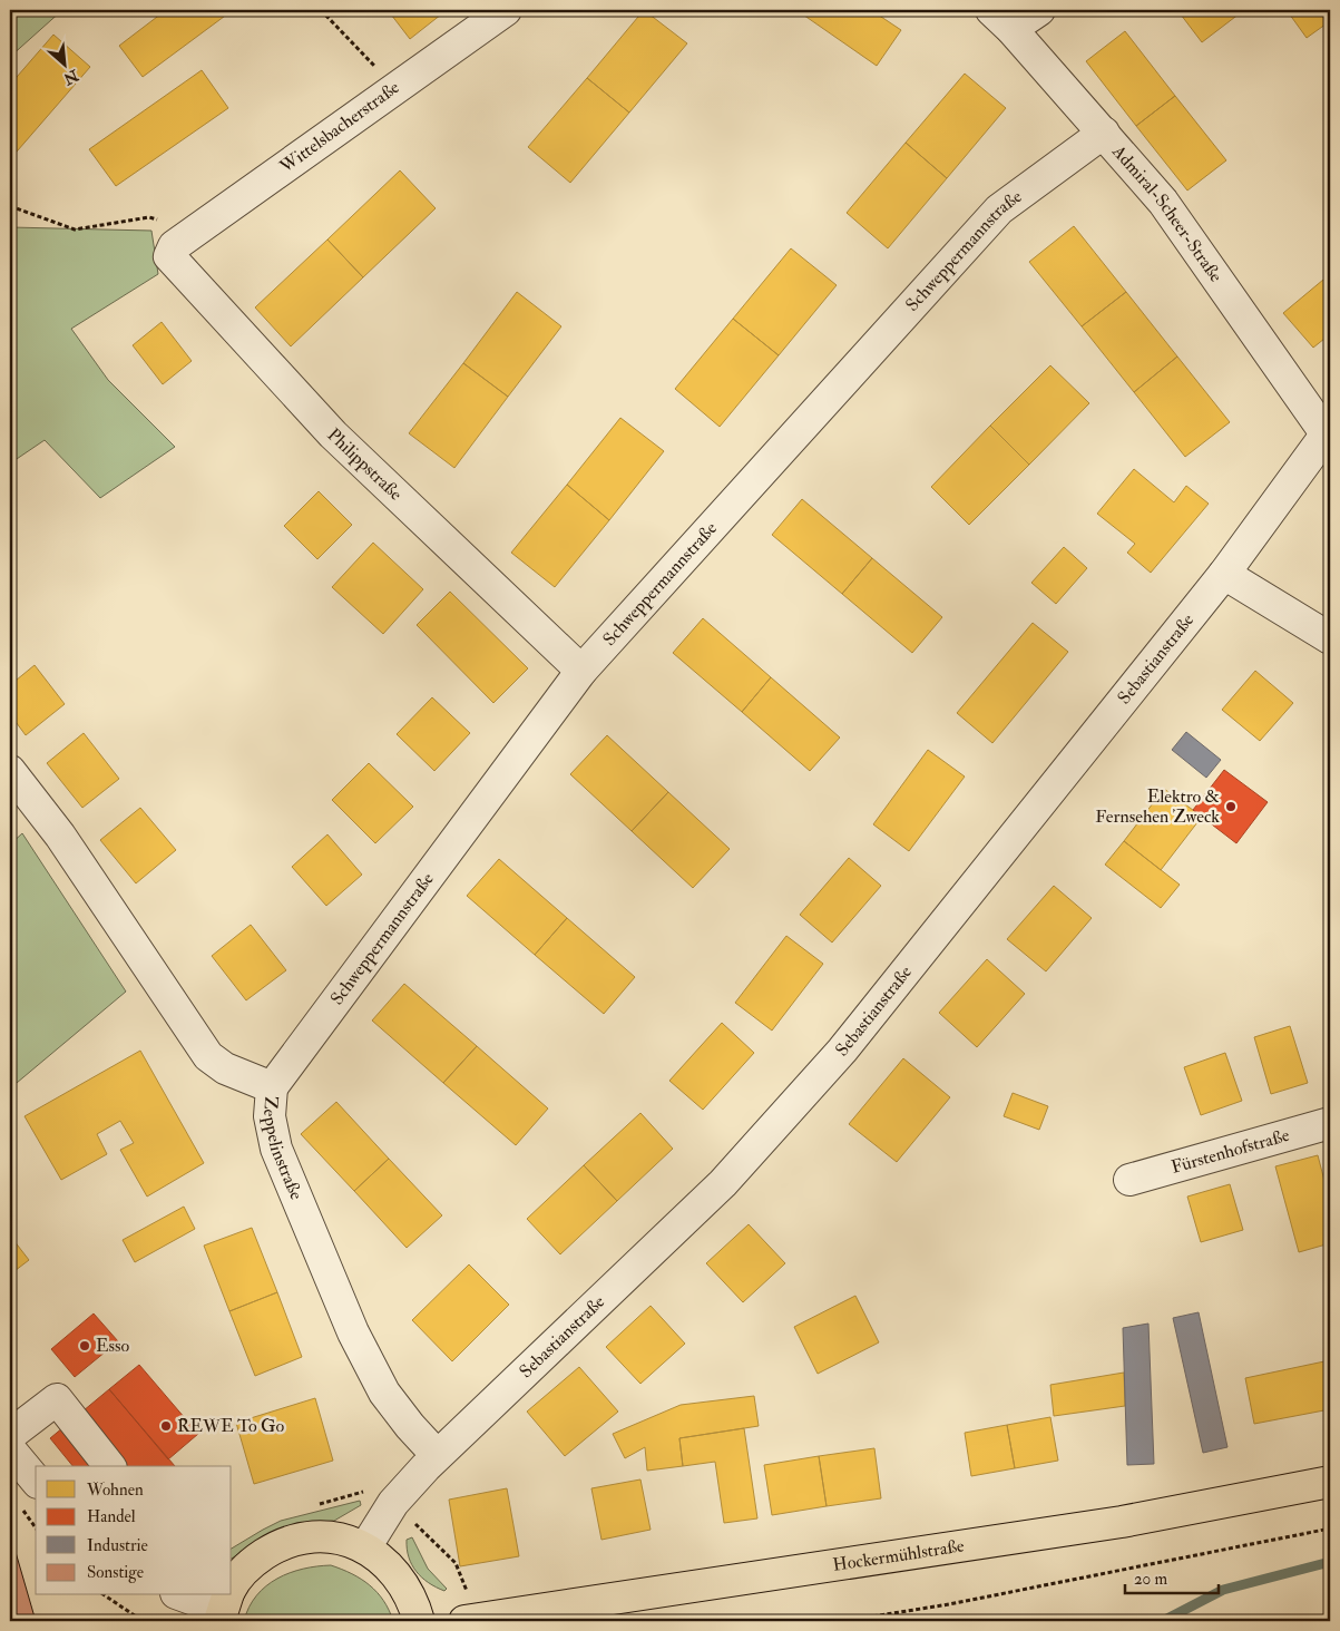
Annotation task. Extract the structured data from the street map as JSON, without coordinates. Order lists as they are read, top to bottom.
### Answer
{
  "streets": {
    "main road": ["Hockermühlstraße"],
    "street": [
      "Wittelsbacherstraße",
      "Admiral-Scheer-Straße",
      "Schweppermannstraße",
      "Philippstraße",
      "Sebastianstraße",
      "Zeppelinstraße",
      "Fürstenhofstraße"
    ]
  },
  "crossings": [
    ["Wittelsbacherstraße", "Philippstraße"],
    ["Admiral-Scheer-Straße", "Schweppermannstraße"],
    ["Admiral-Scheer-Straße", "Sebastianstraße"],
    ["Schweppermannstraße", "Philippstraße"],
    ["Schweppermannstraße", "Zeppelinstraße"],
    ["Sebastianstraße", "Zeppelinstraße"]
  ],
  "places": ["Elektro & Fernsehen Zweck", "Esso", "REWE To Go"],
  "legend": [
    "Wohnen",
    "Handel",
    "Industrie",
    "Sonstige"
  ],
  "scale_bar": "20 m",
  "north": "bottom right"
}
